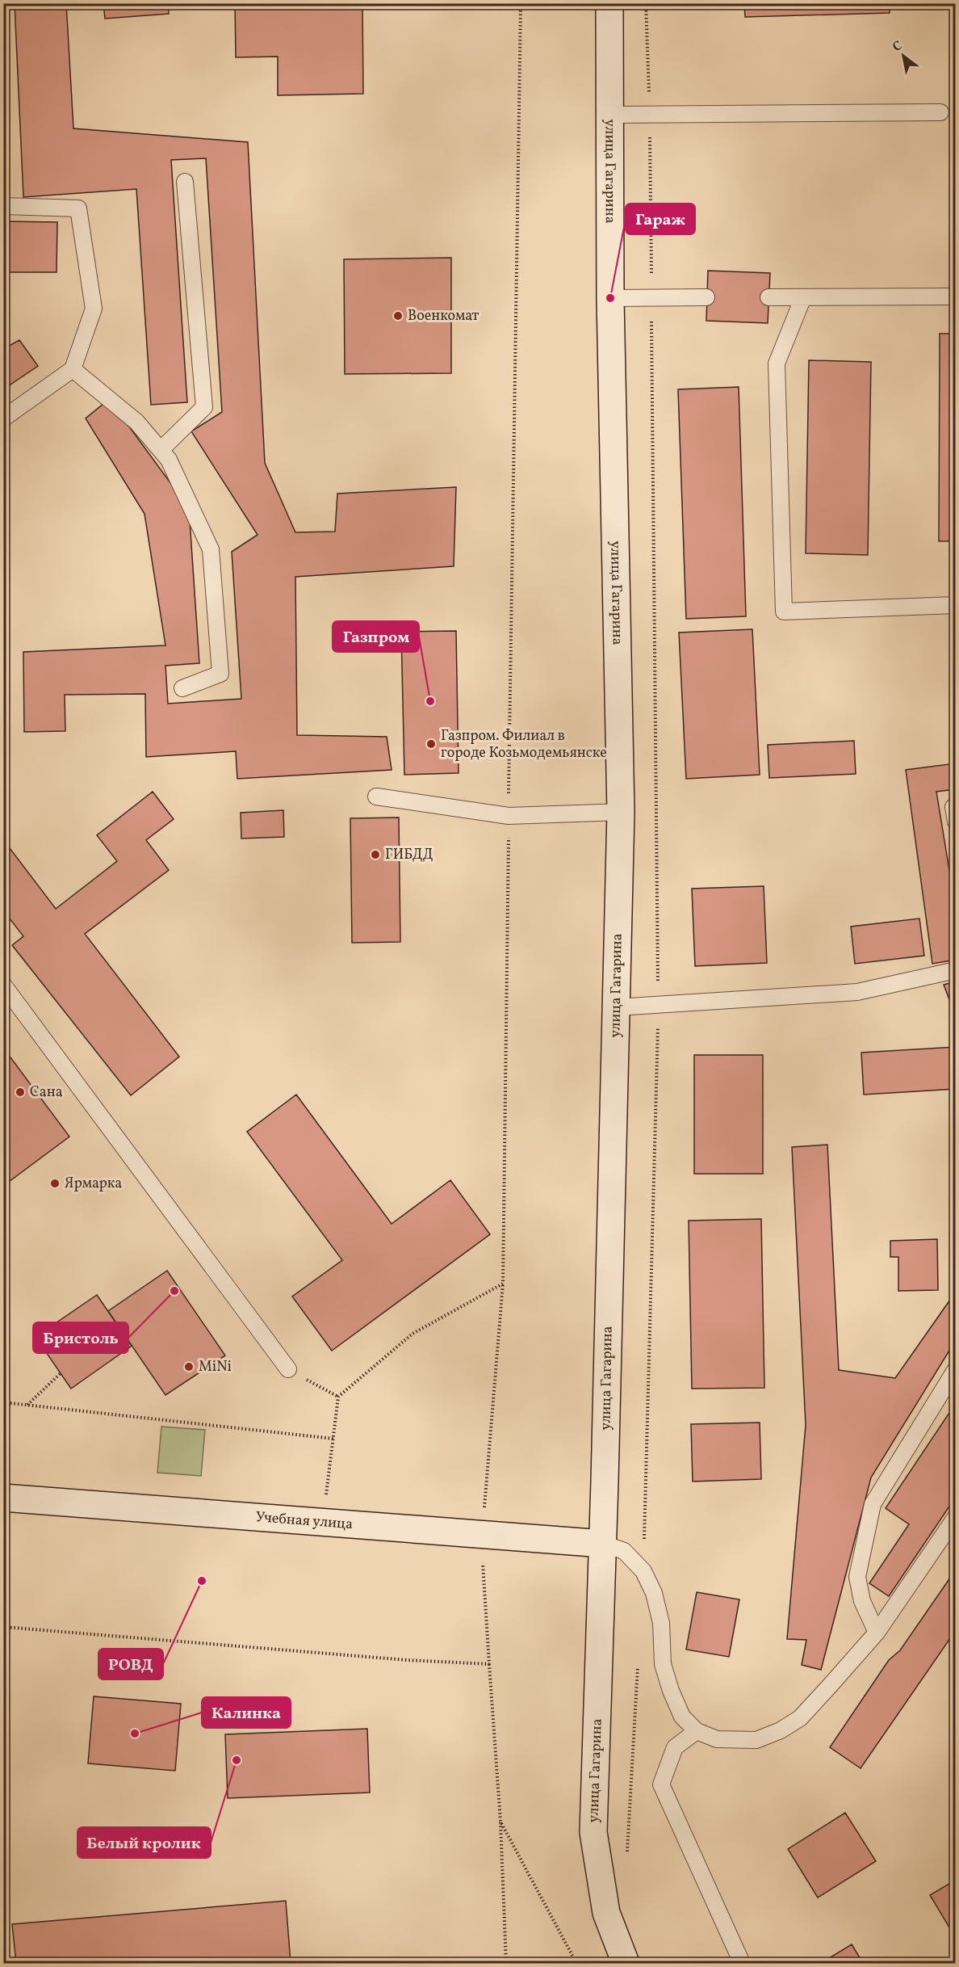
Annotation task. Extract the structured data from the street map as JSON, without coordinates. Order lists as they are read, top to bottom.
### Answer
{
  "streets": {
    "street": ["улица Гагарина", "Учебная улица"]
  },
  "crossings": [
    ["улица Гагарина", "Учебная улица"]
  ],
  "places": [
    "Гараж",
    "Военкомат",
    "Газпром",
    "Газпром. Филиал в городе Козьмодемьянске",
    "ГИБДД",
    "Сана",
    "Ярмарка",
    "Бристоль",
    "MiNi",
    "РОВД",
    "Калинка",
    "Белый кролик"
  ],
  "north": "top left"
}
